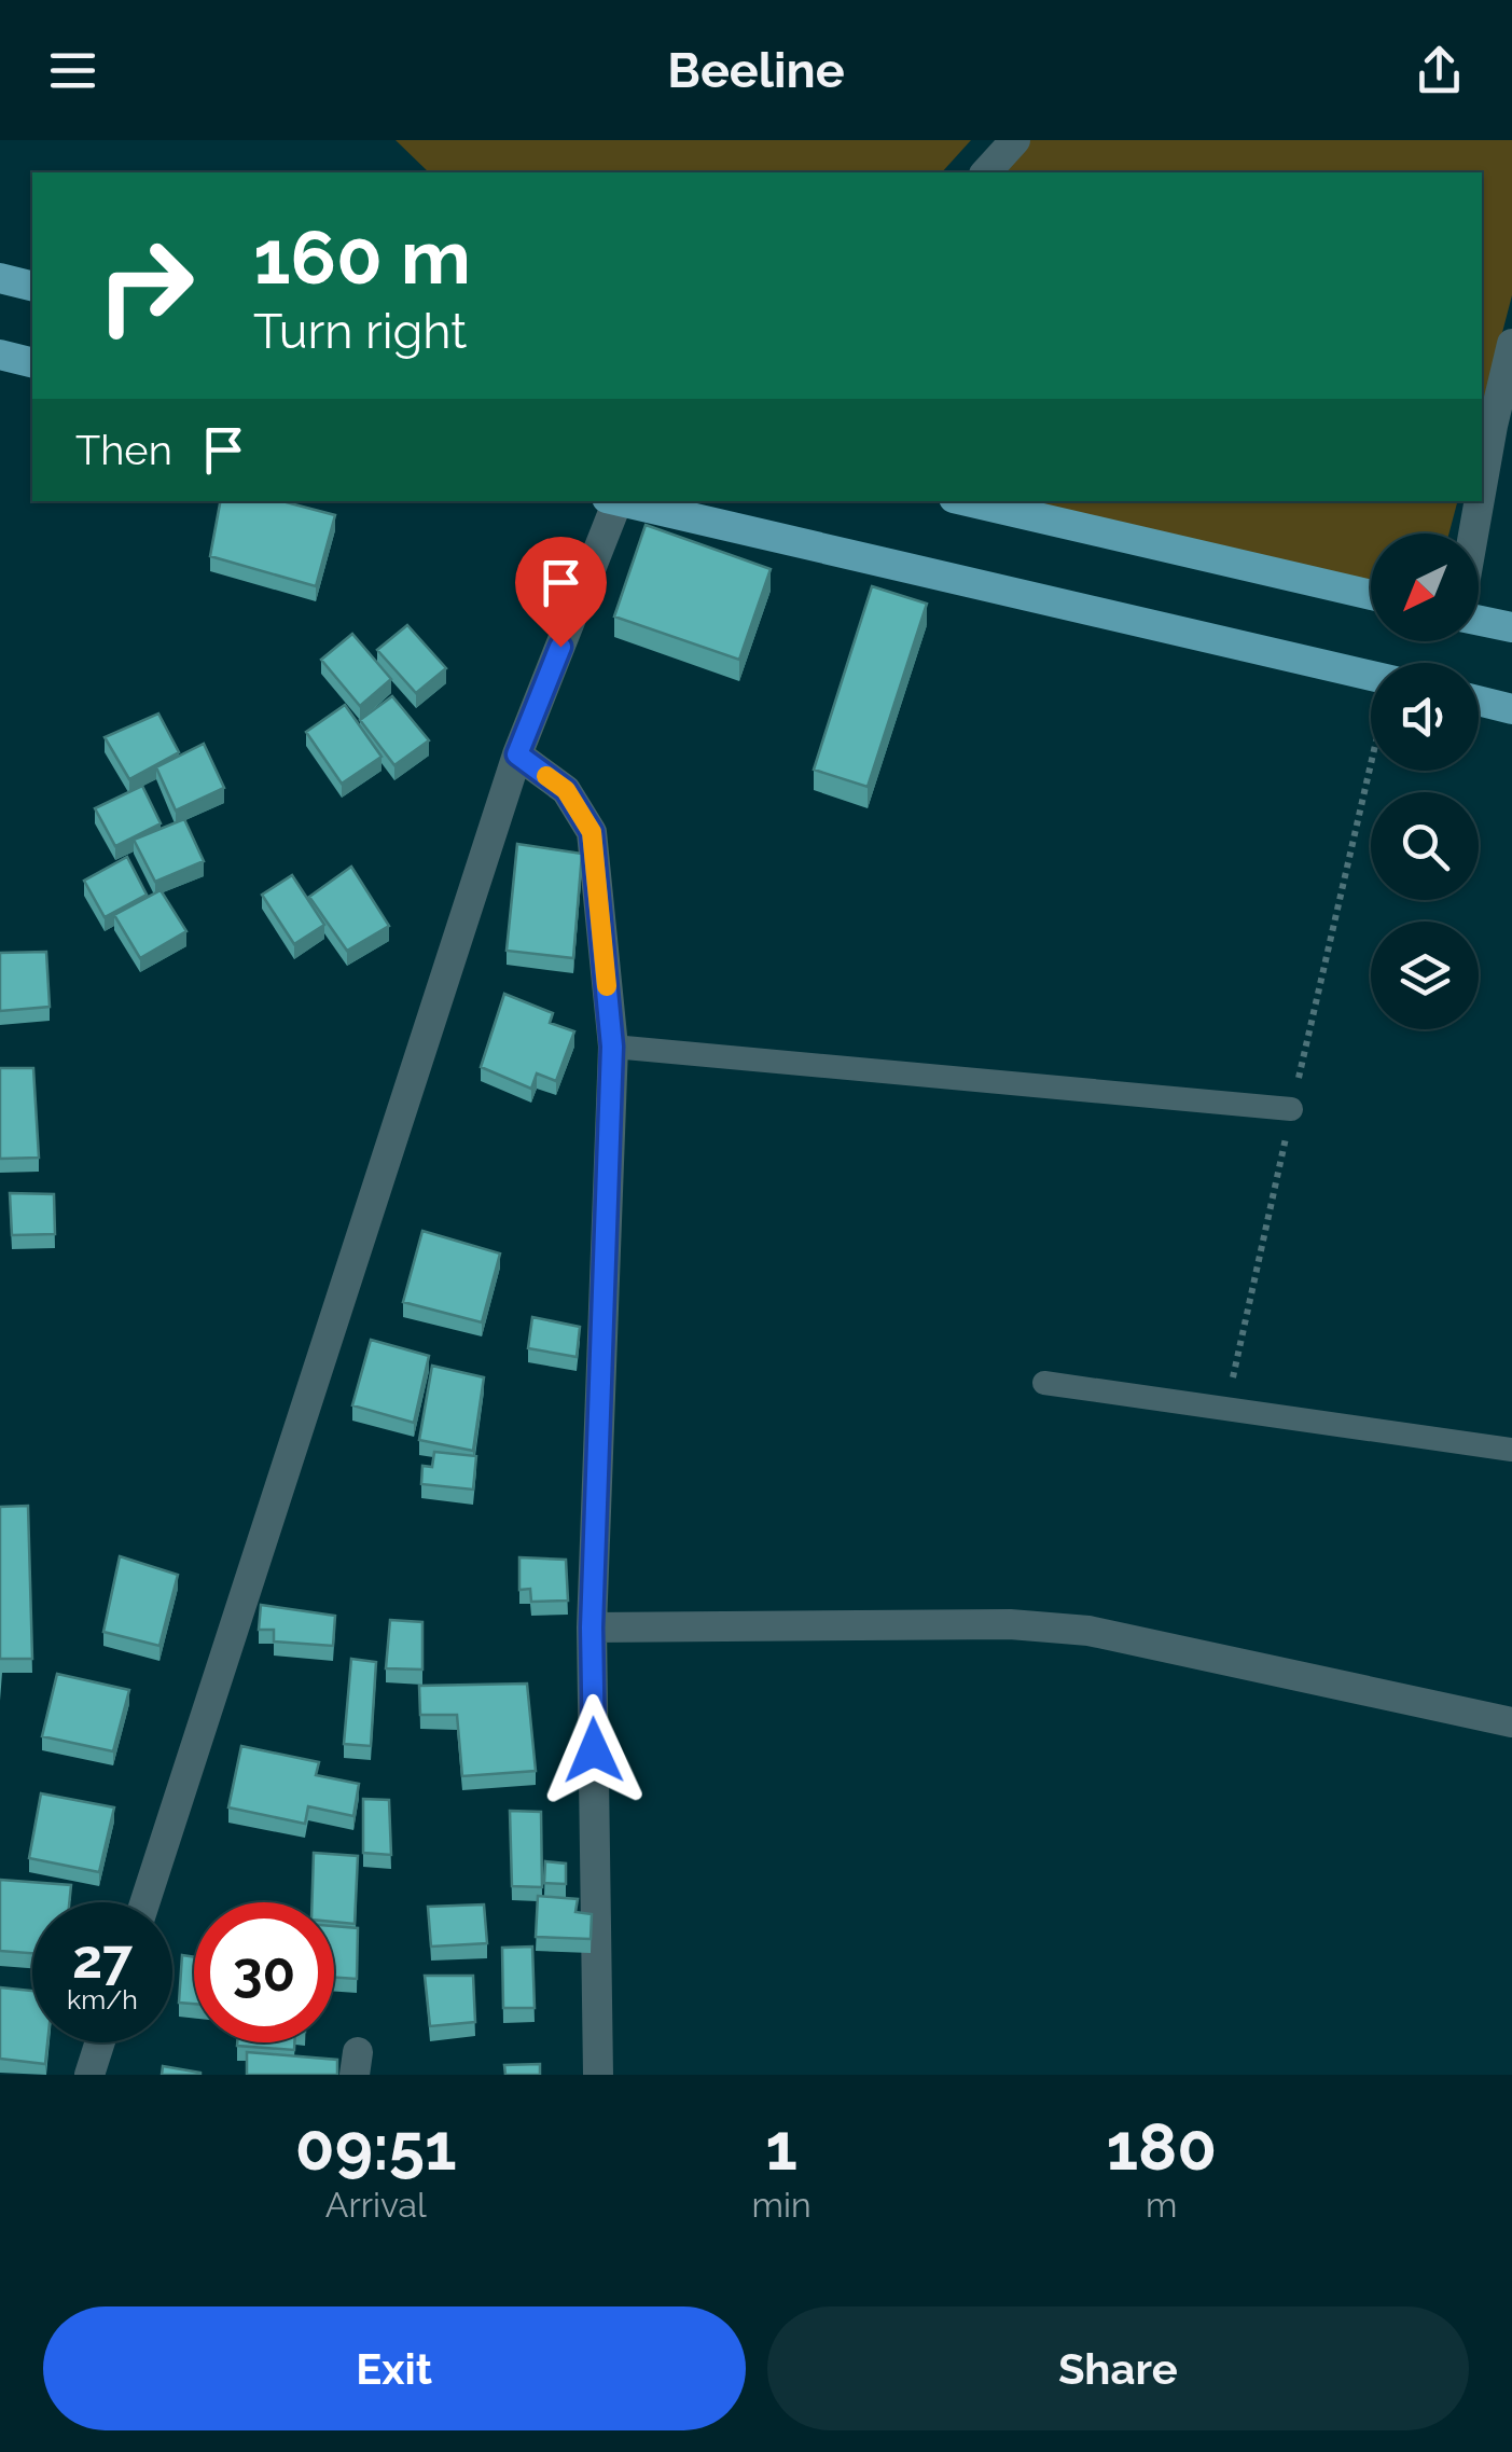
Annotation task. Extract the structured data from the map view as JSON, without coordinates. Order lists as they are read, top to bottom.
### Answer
{
  "north": "bottom left",
  "page": {
    "header": "Beeline",
    "turn": ["160 m", "Turn right"],
    "then": "Then",
    "speed": "27 km/h",
    "limit": "30",
    "eta": [
      "09:51",
      "Arrival",
      "1",
      "min",
      "180",
      "m"
    ],
    "buttons": ["Exit", "Share"]
  }
}
